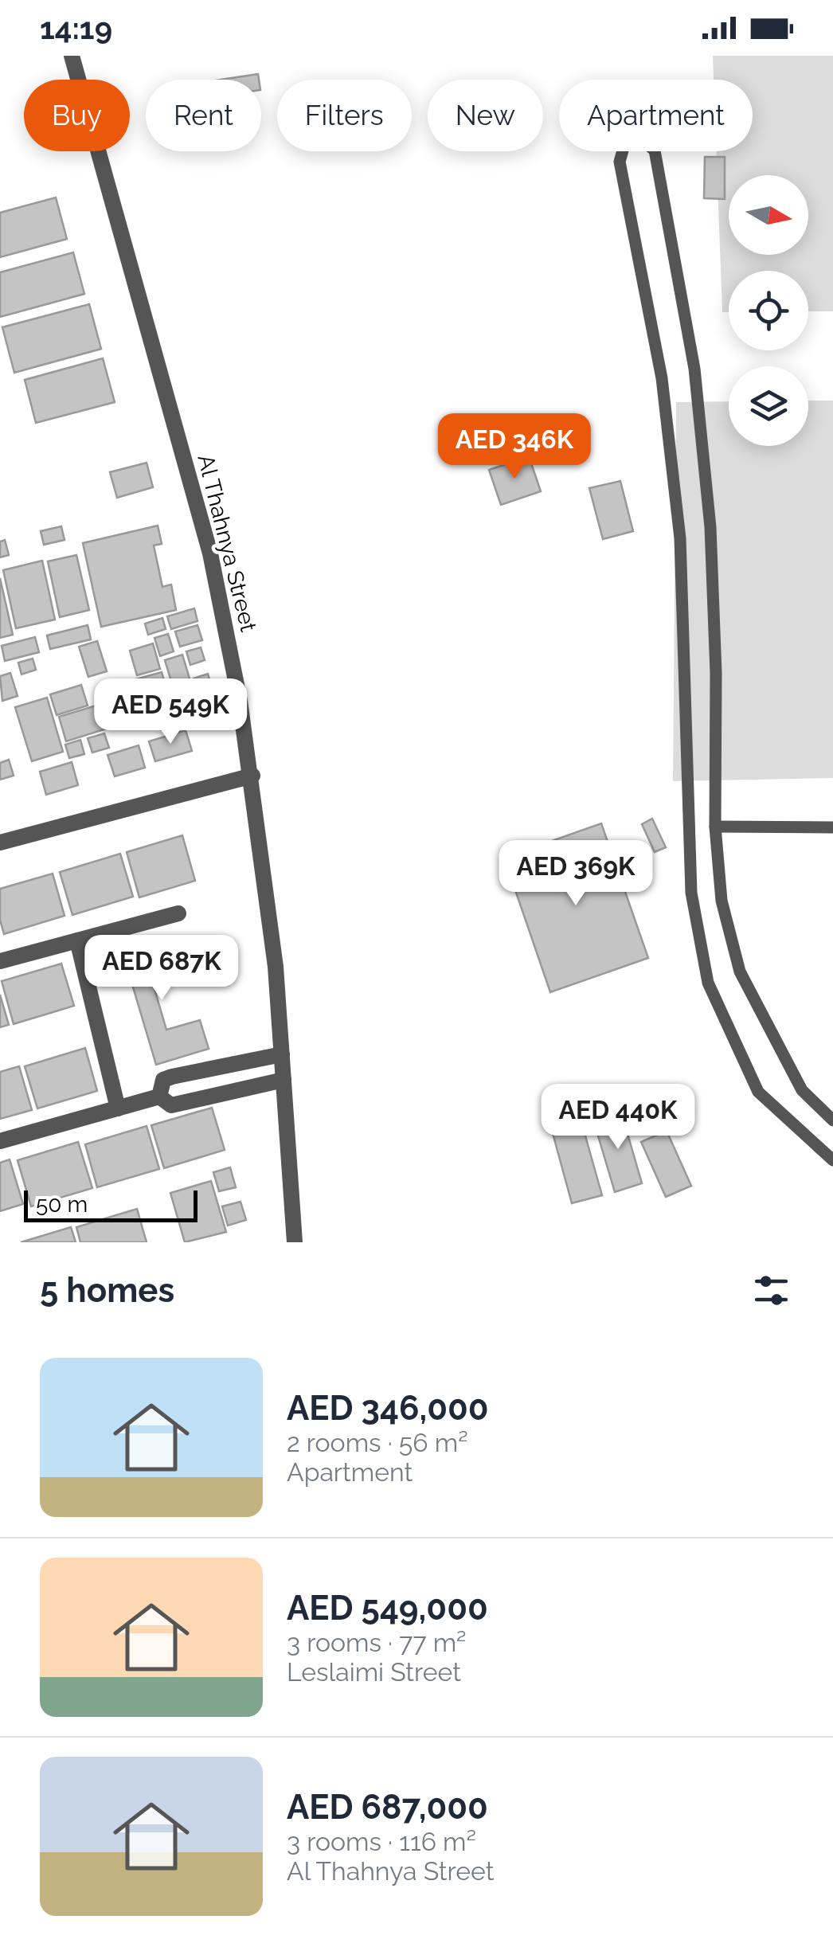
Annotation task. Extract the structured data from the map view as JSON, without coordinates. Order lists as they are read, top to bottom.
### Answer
{
  "streets": {
    "street": ["Al Thahnya Street"]
  },
  "scale_bar": "50 m",
  "north": "right",
  "page": {
    "status": "14:19",
    "chip": [
      "Buy",
      "Rent",
      "Filters",
      "New",
      "Apartment"
    ],
    "price": [
      "AED 346K",
      "AED 549K",
      "AED 369K",
      "AED 687K",
      "AED 440K"
    ],
    "scale": "50 m",
    "heading": "5 homes",
    "list": [
      {
        "name": "AED 346,000",
        "note": "2 rooms · 56 m² · Apartment"
      },
      {
        "name": "AED 549,000",
        "note": "3 rooms · 77 m² · Leslaimi Street"
      },
      {
        "name": "AED 687,000",
        "note": "3 rooms · 116 m² · Al Thahnya Street"
      }
    ]
  }
}
